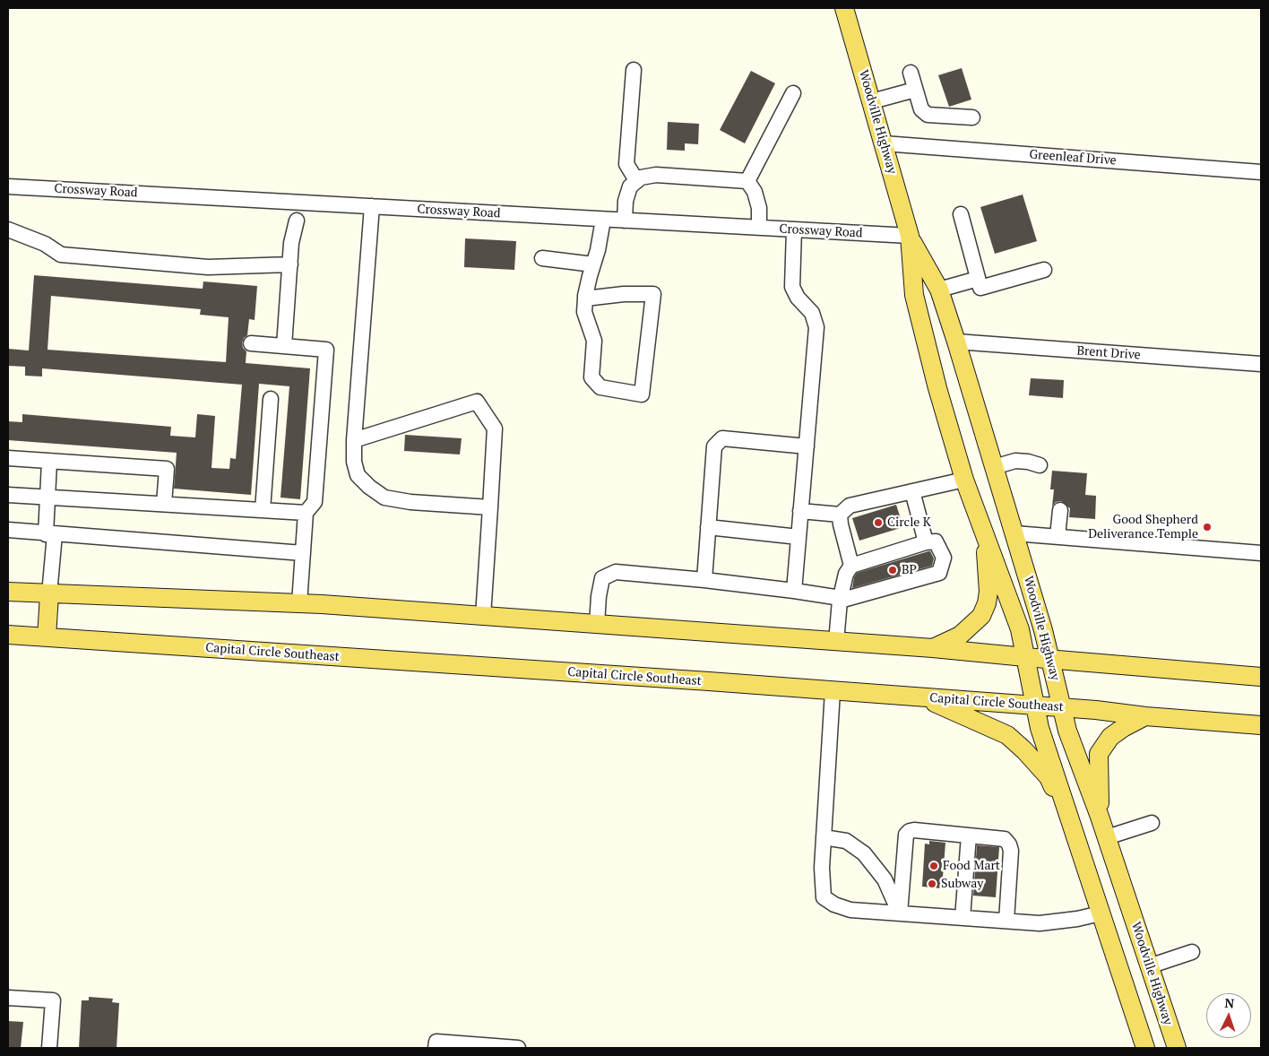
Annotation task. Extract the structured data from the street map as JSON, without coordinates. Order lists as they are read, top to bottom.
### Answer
{
  "streets": {
    "main road": ["Woodville Highway", "Capital Circle Southeast"],
    "street": ["Greenleaf Drive", "Crossway Road", "Brent Drive"]
  },
  "crossings": [
    ["Woodville Highway", "Greenleaf Drive"],
    ["Woodville Highway", "Crossway Road"],
    ["Woodville Highway", "Brent Drive"],
    ["Woodville Highway", "Capital Circle Southeast"]
  ],
  "places": [
    "Circle K",
    "Good Shepherd Deliverance Temple",
    "BP",
    "Food Mart",
    "Subway"
  ],
  "north": "top"
}
